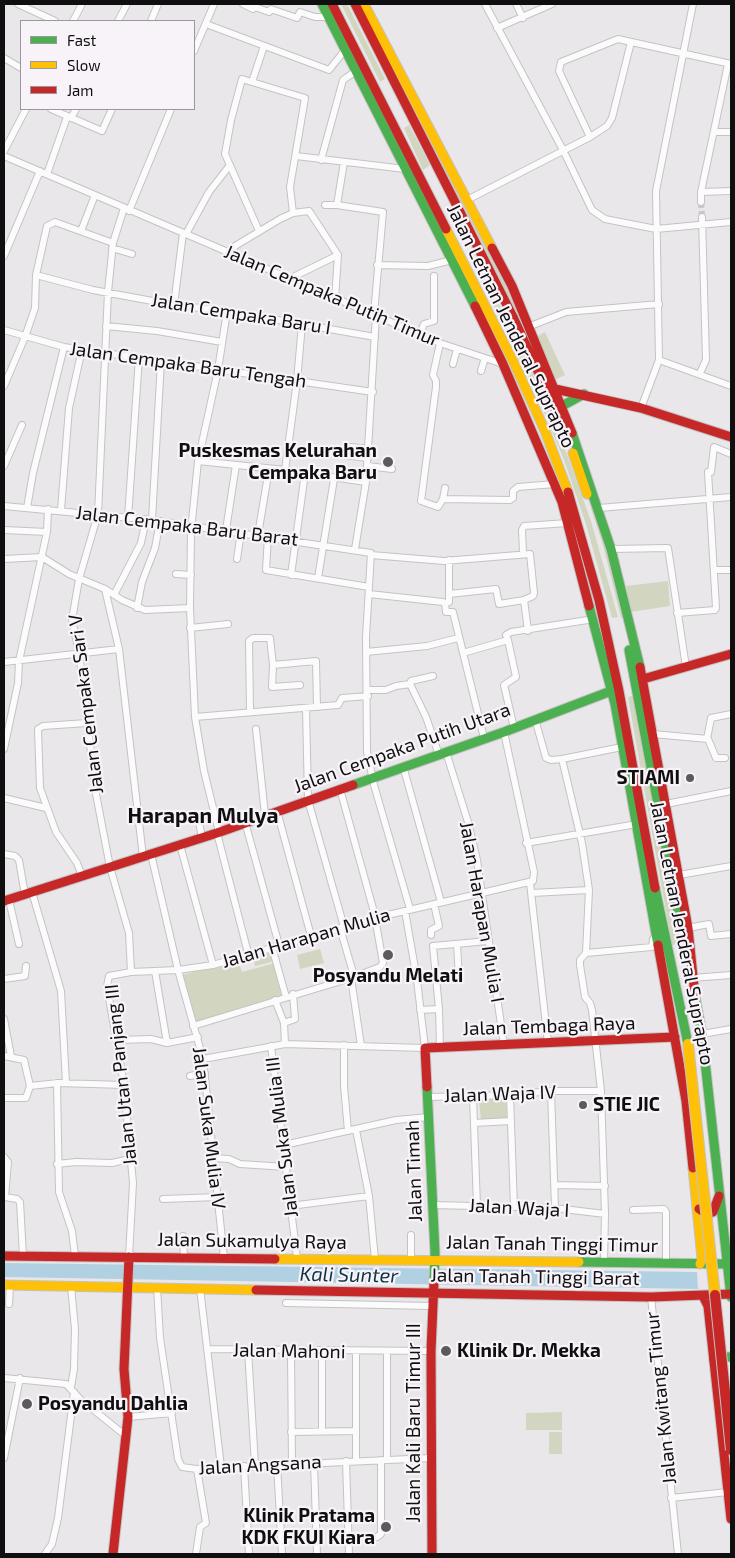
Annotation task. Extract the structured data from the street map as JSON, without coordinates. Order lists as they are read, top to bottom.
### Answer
{
  "streets": {
    "main road": [
      "Jalan Letnan Jenderal Suprapto",
      "Jalan Cempaka Putih Utara",
      "Jalan Tembaga Raya",
      "Jalan Timah",
      "Jalan Sukamulya Raya",
      "Jalan Tanah Tinggi Timur",
      "Jalan Tanah Tinggi Barat",
      "Jalan Kali Baru Timur III"
    ],
    "street": [
      "Jalan Cempaka Putih Timur",
      "Jalan Cempaka Baru I",
      "Jalan Cempaka Baru Tengah",
      "Jalan Cempaka Baru Barat",
      "Jalan Cempaka Sari V",
      "Jalan Harapan Mulia I",
      "Jalan Harapan Mulia",
      "Jalan Utan Panjang III",
      "Jalan Waja IV",
      "Jalan Suka Mulia IV",
      "Jalan Suka Mulia III",
      "Jalan Waja I",
      "Jalan Mahoni",
      "Jalan Kwitang Timur",
      "Jalan Angsana"
    ]
  },
  "crossings": [
    ["Jalan Cempaka Putih Timur", "Jalan Letnan Jenderal Suprapto"],
    ["Jalan Cempaka Putih Timur", "Jalan Cempaka Sari V"],
    ["Jalan Cempaka Baru I", "Jalan Cempaka Sari V"],
    ["Jalan Letnan Jenderal Suprapto", "Jalan Cempaka Putih Utara"],
    ["Jalan Letnan Jenderal Suprapto", "Jalan Tembaga Raya"],
    ["Jalan Letnan Jenderal Suprapto", "Jalan Tanah Tinggi Timur"],
    ["Jalan Letnan Jenderal Suprapto", "Jalan Tanah Tinggi Barat"],
    ["Jalan Cempaka Baru Tengah", "Jalan Cempaka Sari V"],
    ["Jalan Cempaka Baru Barat", "Jalan Cempaka Sari V"],
    ["Jalan Cempaka Sari V", "Jalan Cempaka Putih Utara"],
    ["Jalan Cempaka Sari V", "Jalan Harapan Mulia"],
    ["Jalan Cempaka Sari V", "Jalan Utan Panjang III"],
    ["Jalan Cempaka Putih Utara", "Jalan Harapan Mulia I"],
    ["Jalan Cempaka Putih Utara", "Jalan Suka Mulia IV"],
    ["Jalan Harapan Mulia I", "Jalan Harapan Mulia"],
    ["Jalan Harapan Mulia I", "Jalan Tembaga Raya"],
    ["Jalan Harapan Mulia", "Jalan Utan Panjang III"],
    ["Jalan Harapan Mulia", "Jalan Suka Mulia IV"],
    ["Jalan Tembaga Raya", "Jalan Timah"],
    ["Jalan Utan Panjang III", "Jalan Sukamulya Raya"],
    ["Jalan Waja IV", "Jalan Timah"],
    ["Jalan Suka Mulia IV", "Jalan Sukamulya Raya"],
    ["Jalan Suka Mulia III", "Jalan Sukamulya Raya"],
    ["Jalan Timah", "Jalan Waja I"],
    ["Jalan Timah", "Jalan Tanah Tinggi Timur"],
    ["Jalan Timah", "Jalan Tanah Tinggi Barat"],
    ["Jalan Timah", "Jalan Kali Baru Timur III"],
    ["Jalan Sukamulya Raya", "Jalan Tanah Tinggi Timur"],
    ["Jalan Tanah Tinggi Barat", "Jalan Mahoni"],
    ["Jalan Tanah Tinggi Barat", "Jalan Kwitang Timur"],
    ["Jalan Tanah Tinggi Barat", "Jalan Kali Baru Timur III"],
    ["Jalan Tanah Tinggi Barat", "Jalan Angsana"],
    ["Jalan Mahoni", "Jalan Kali Baru Timur III"],
    ["Jalan Kali Baru Timur III", "Jalan Angsana"]
  ],
  "districts": ["Harapan Mulya"],
  "water": ["Kali Sunter"],
  "places": [
    "Puskesmas Kelurahan Cempaka Baru",
    "STIAMI",
    "Posyandu Melati",
    "STIE JIC",
    "Klinik Dr. Mekka",
    "Posyandu Dahlia",
    "Klinik Pratama KDK FKUI Kiara"
  ],
  "legend": ["Fast", "Slow", "Jam"]
}
